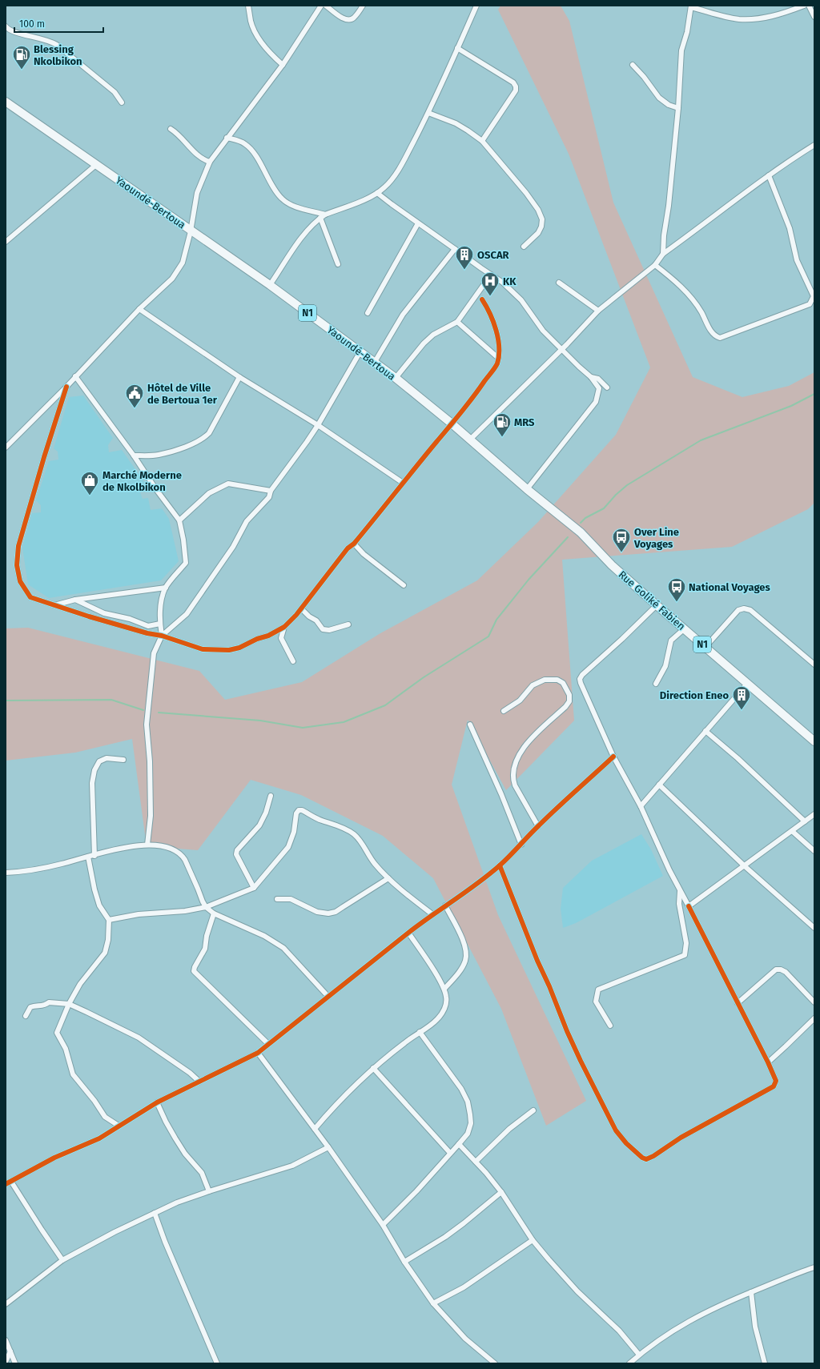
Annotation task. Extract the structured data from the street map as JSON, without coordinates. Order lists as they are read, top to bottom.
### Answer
{
  "streets": {
    "highway": ["Yaoundé-Bertoua", "N1", "Rue Goliké Fabien"]
  },
  "crossings": [
    ["Yaoundé-Bertoua", "Rue Goliké Fabien"]
  ],
  "places": {
    "fuel station": ["Blessing Nkolbikon", "MRS"],
    "building": ["OSCAR", "Direction Eneo"],
    "hospital": ["KK"],
    "public building": ["Hôtel de Ville de Bertoua 1er"],
    "shop": ["Marché Moderne de Nkolbikon"],
    "bus stop": ["Over Line Voyages", "National Voyages"]
  },
  "scale_bar": "100 m"
}
